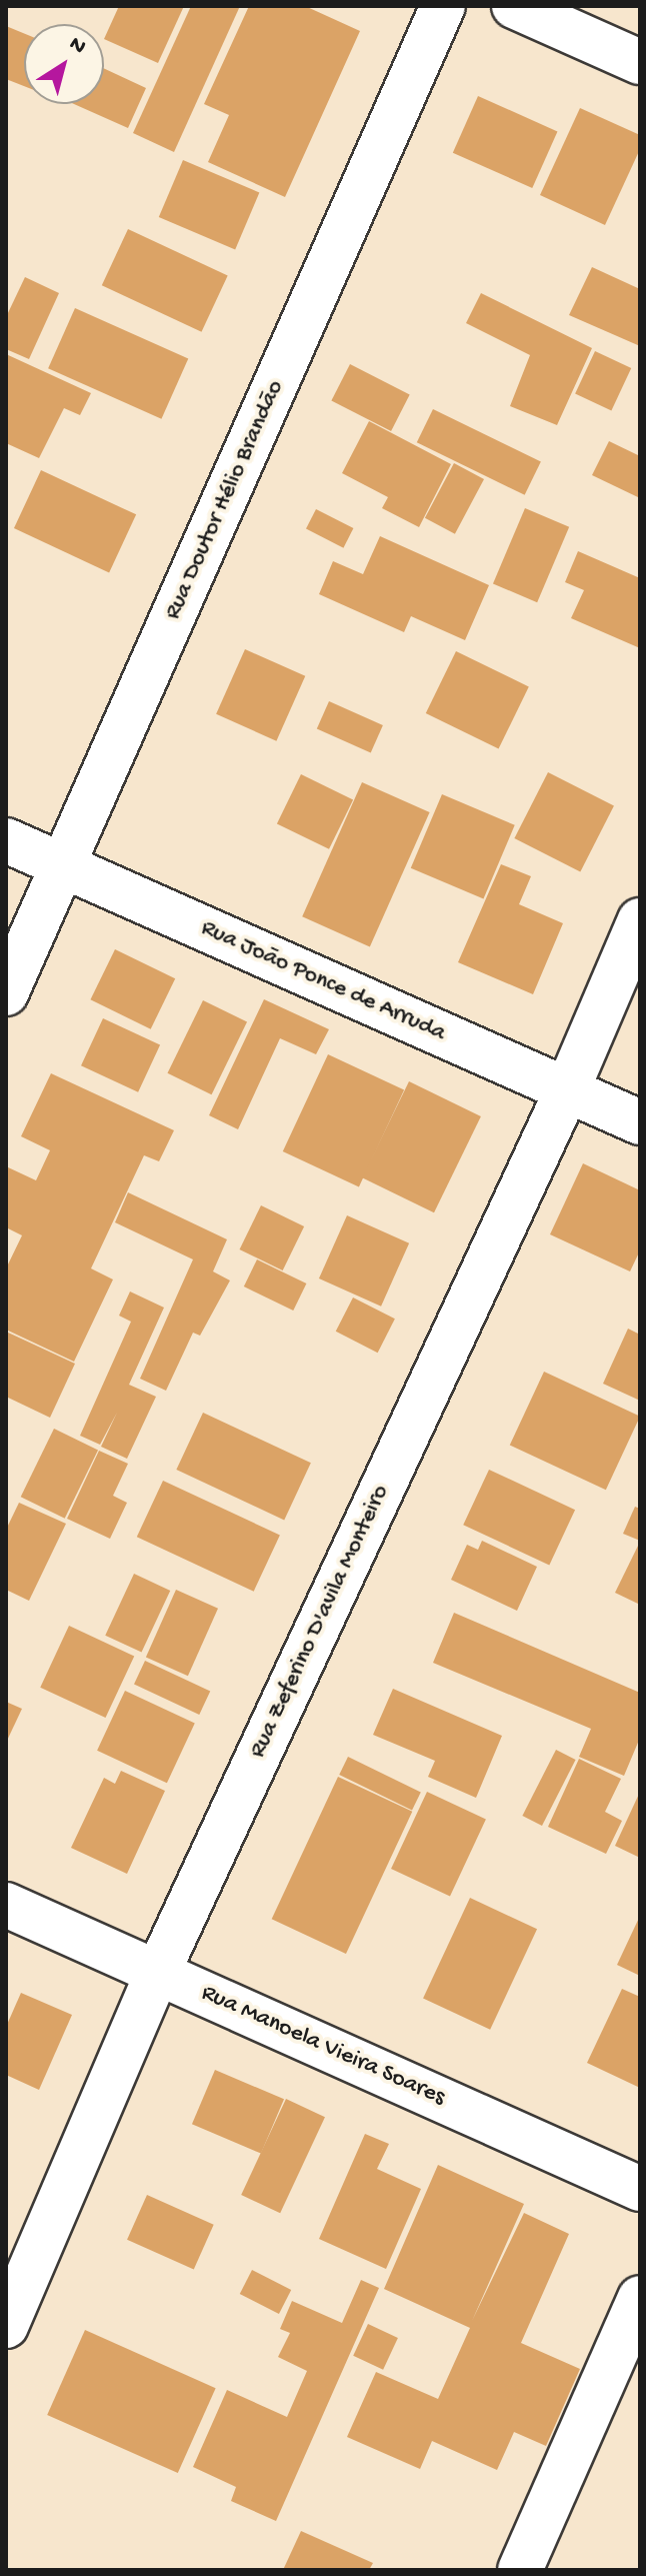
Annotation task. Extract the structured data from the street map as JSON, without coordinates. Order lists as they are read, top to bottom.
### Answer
{
  "streets": {
    "street": [
      "Rua Doutor Hélio Brandão",
      "Rua João Ponce de Arruda",
      "Rua Zeferino D'avila Monteiro",
      "Rua Manoela Vieira Soares"
    ]
  },
  "crossings": [
    ["Rua Doutor Hélio Brandão", "Rua João Ponce de Arruda"],
    ["Rua João Ponce de Arruda", "Rua Zeferino D'avila Monteiro"],
    ["Rua Zeferino D'avila Monteiro", "Rua Manoela Vieira Soares"]
  ],
  "north": "top right"
}
